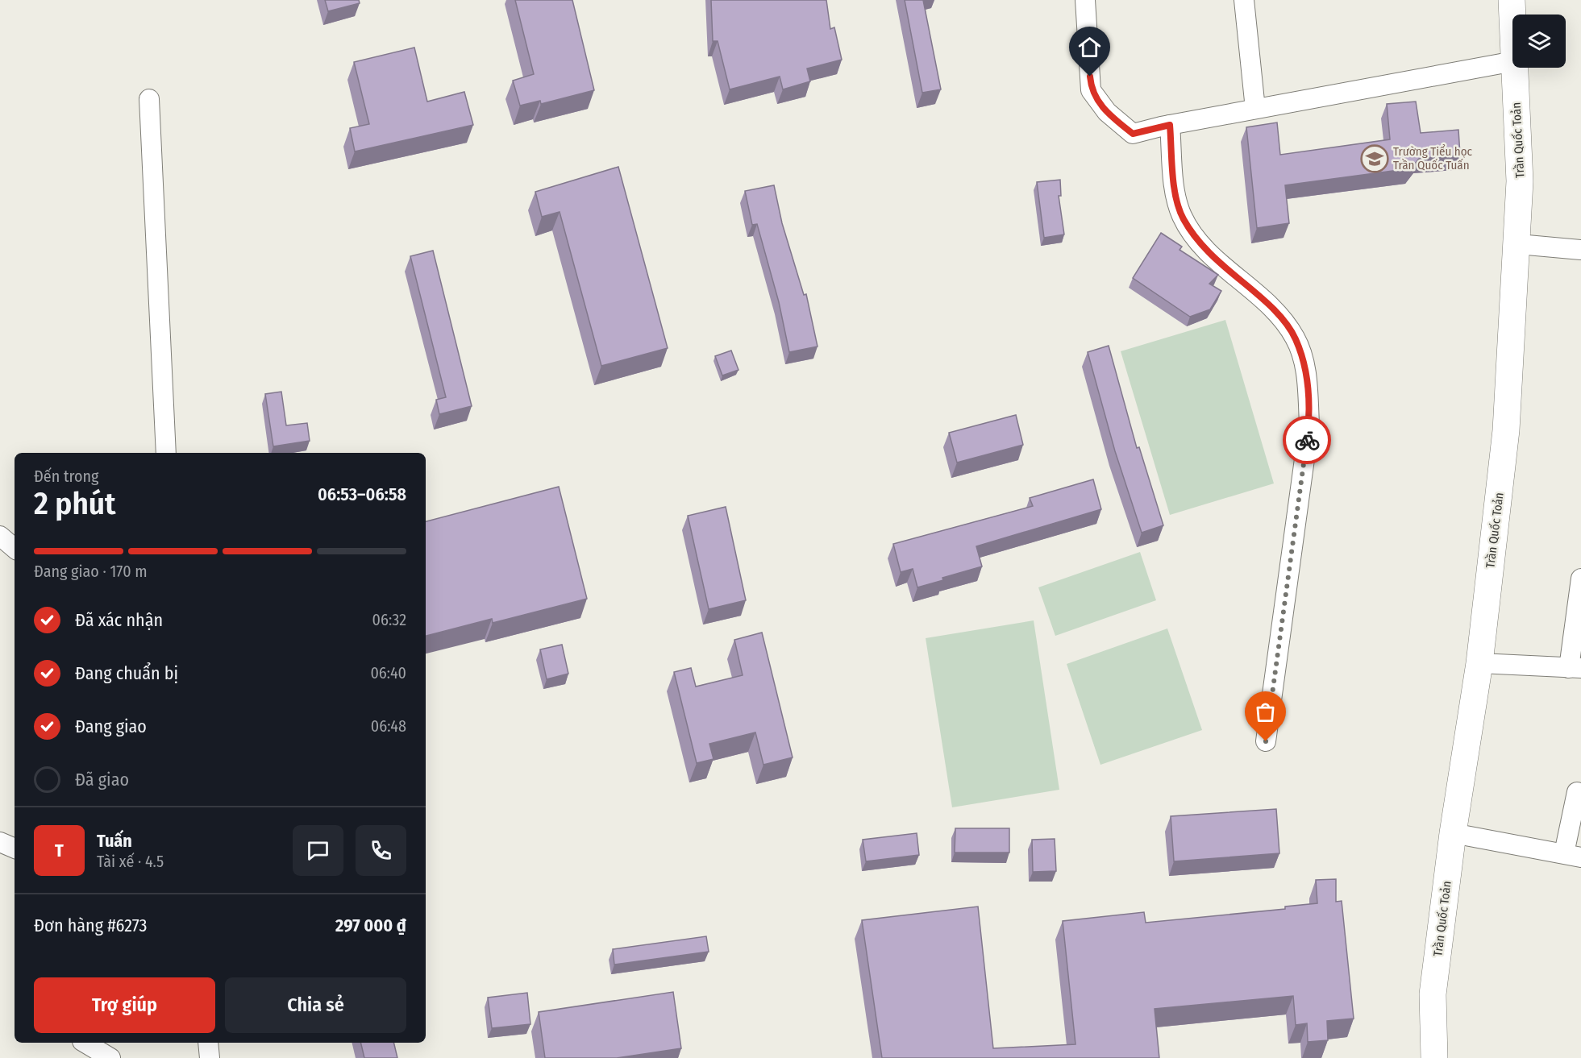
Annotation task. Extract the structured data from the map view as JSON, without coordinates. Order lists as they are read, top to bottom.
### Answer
{
  "streets": {
    "main road": ["Trần Quốc Toản"]
  },
  "places": {
    "school or university": ["Trường Tiểu học Trần Quốc Tuấn"]
  },
  "page": {
    "heading": ["2 phút", "Đến trong", "06:53–06:58"],
    "panel": [
      "Tuấn",
      "Tài xế · 4.5",
      "Đơn hàng #6273",
      "297 000 ₫"
    ],
    "bar": "Đang giao · 170 m",
    "list": [
      ["Đã xác nhận", "06:32"],
      ["Đang chuẩn bị", "06:40"],
      ["Đang giao", "06:48"],
      "Đã giao"
    ],
    "round": "T",
    "buttons": ["Trợ giúp", "Chia sẻ"]
  }
}
